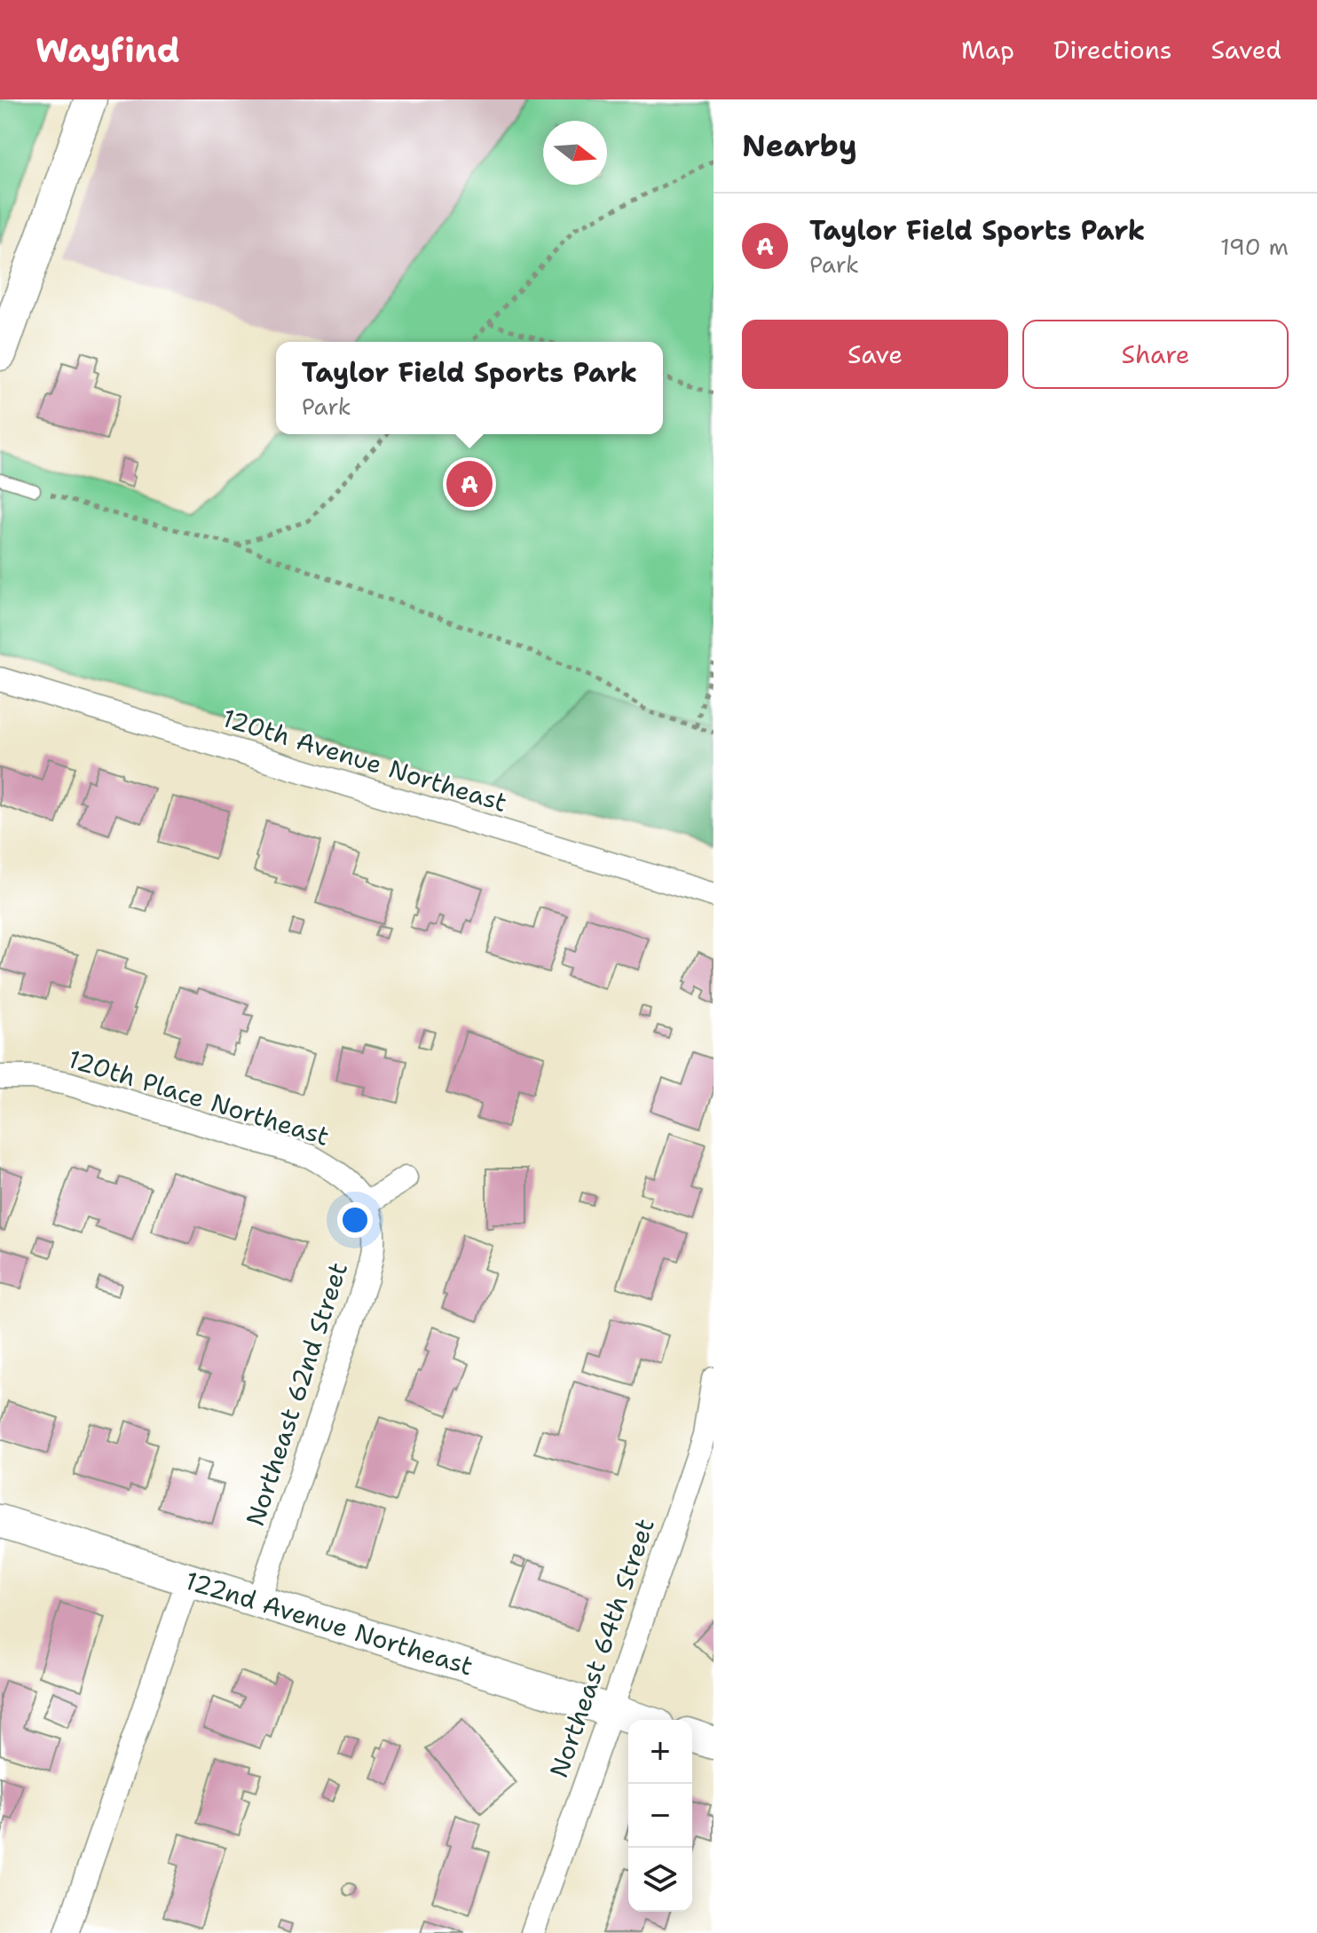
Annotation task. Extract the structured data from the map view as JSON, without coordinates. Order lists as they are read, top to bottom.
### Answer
{
  "streets": {
    "street": [
      "120th Avenue Northeast",
      "120th Place Northeast",
      "Northeast 62nd Street",
      "122nd Avenue Northeast",
      "Northeast 64th Street"
    ]
  },
  "crossings": [
    ["120th Place Northeast", "Northeast 62nd Street"],
    ["Northeast 62nd Street", "122nd Avenue Northeast"],
    ["122nd Avenue Northeast", "Northeast 64th Street"]
  ],
  "north": "right",
  "page": {
    "header": "Wayfind",
    "nav": ["Map", "Directions", "Saved"],
    "heading": "Nearby",
    "list": [
      {
        "mark": "A",
        "name": "Taylor Field Sports Park",
        "note": "Park",
        "value": "190 m"
      }
    ],
    "buttons": ["Save", "Share"],
    "popup": ["Taylor Field Sports Park", "Park"],
    "pins": "A",
    "map_buttons": ["+", "−"]
  }
}
